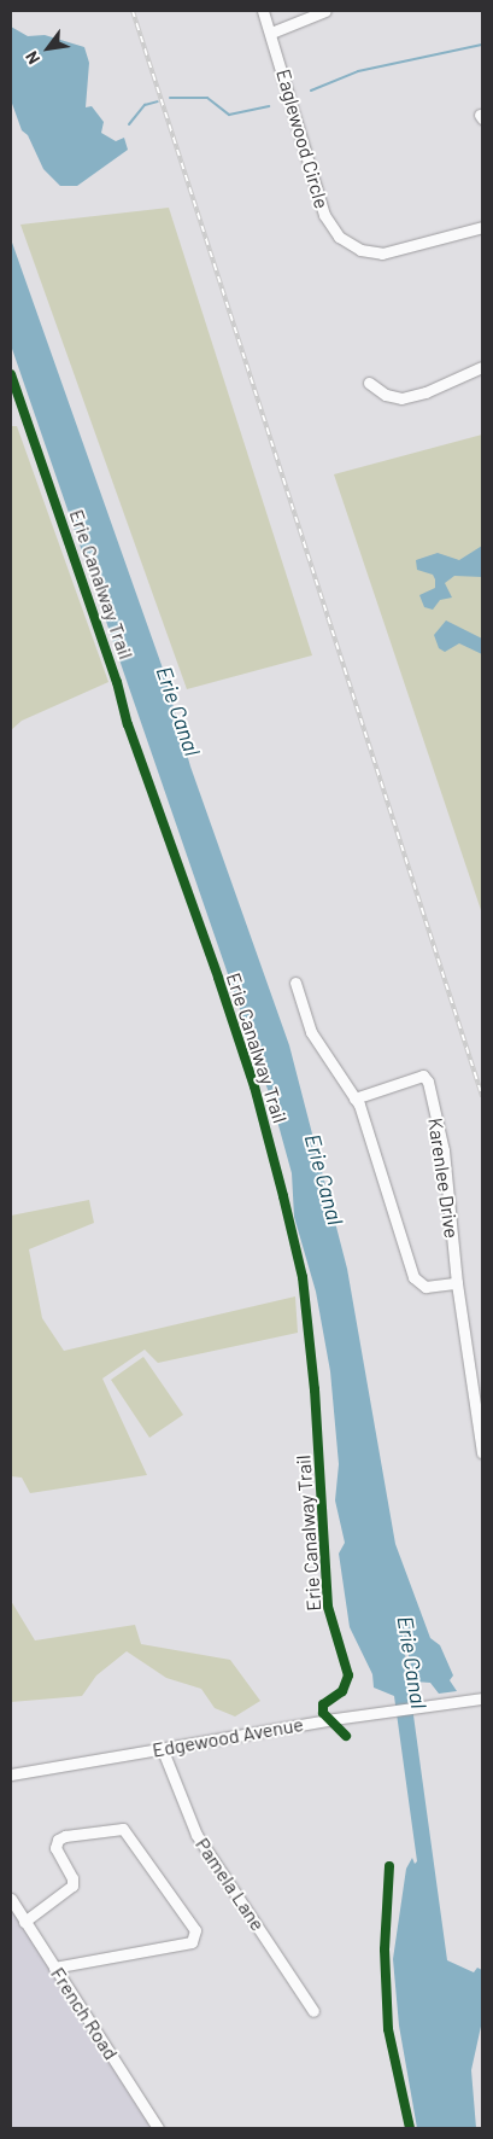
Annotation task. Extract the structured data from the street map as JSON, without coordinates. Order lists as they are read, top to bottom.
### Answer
{
  "streets": {
    "street": [
      "Eaglewood Circle",
      "Karenlee Drive",
      "Edgewood Avenue",
      "Pamela Lane",
      "French Road"
    ],
    "cycle path": ["Erie Canalway Trail"]
  },
  "crossings": [
    ["Edgewood Avenue", "Pamela Lane"]
  ],
  "water": ["Erie Canal"],
  "north": "bottom left"
}
